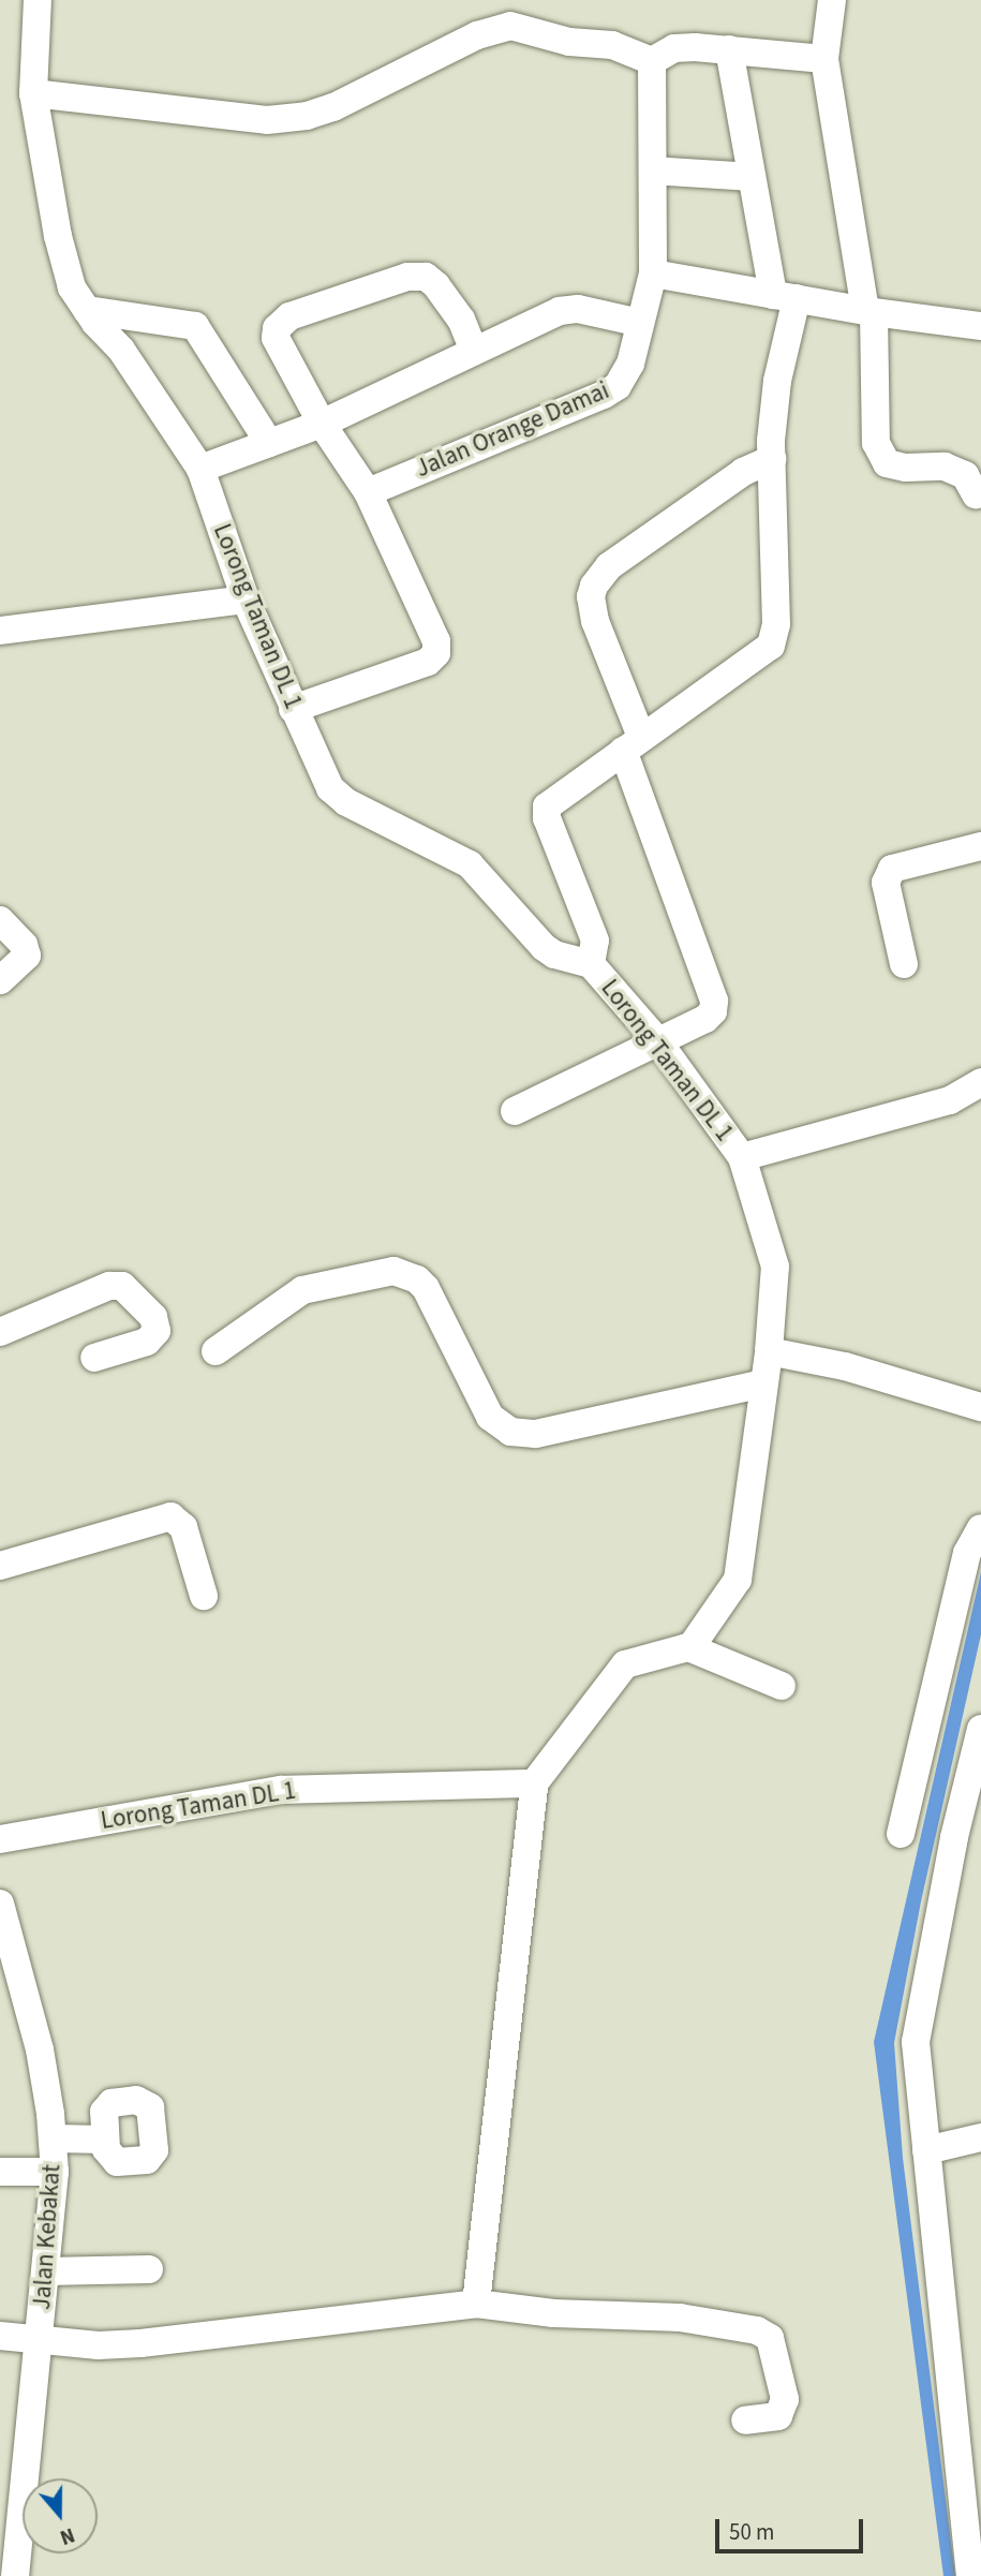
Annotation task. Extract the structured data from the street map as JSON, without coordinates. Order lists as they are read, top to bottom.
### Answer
{
  "streets": {
    "street": ["Jalan Orange Damai", "Lorong Taman DL 1", "Jalan Kebakat"]
  },
  "scale_bar": "50 m",
  "north": "bottom"
}
